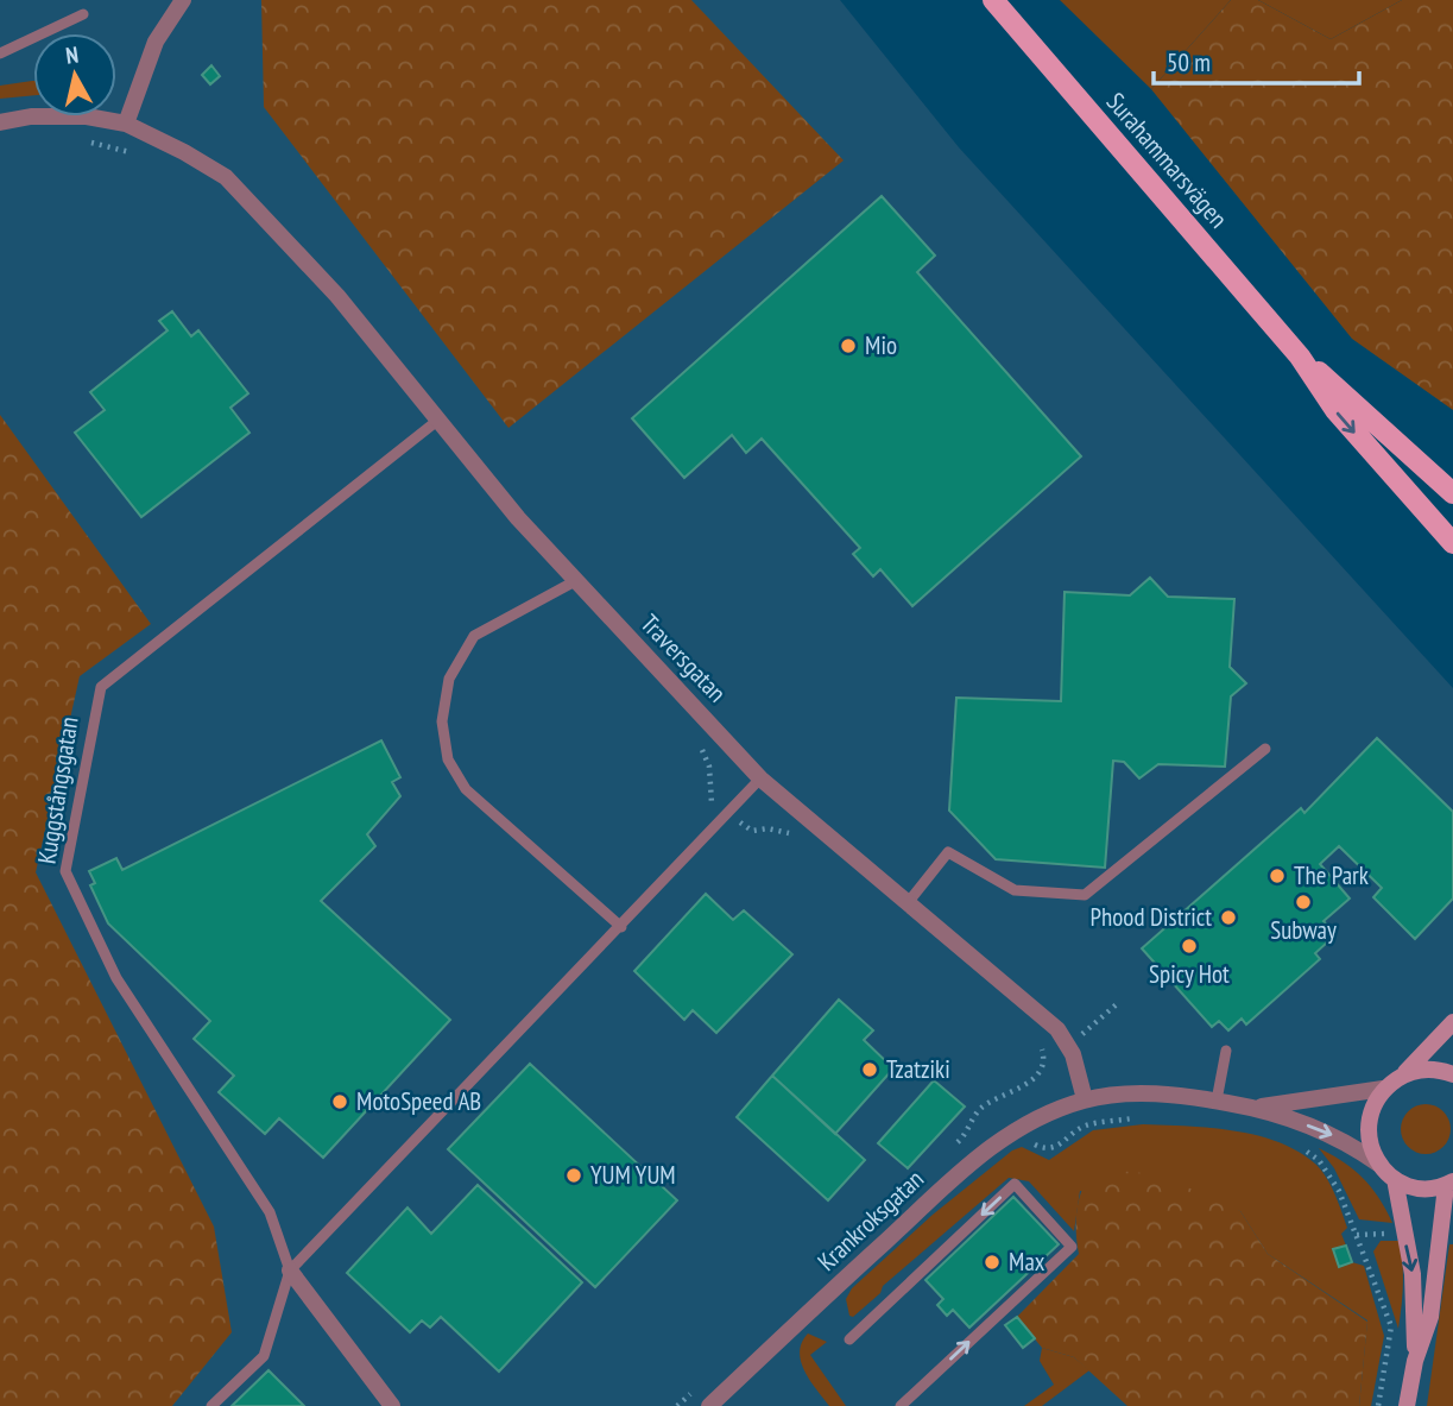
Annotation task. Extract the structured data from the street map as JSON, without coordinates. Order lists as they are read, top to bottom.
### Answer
{
  "streets": {
    "main road": ["Surahammarsvägen"],
    "street": ["Traversgatan", "Kuggstångsgatan", "Krankroksgatan"]
  },
  "crossings": [
    ["Traversgatan", "Kuggstångsgatan"],
    ["Traversgatan", "Krankroksgatan"]
  ],
  "places": [
    "Mio",
    "The Park",
    "Subway",
    "Phood District",
    "Spicy Hot",
    "Tzatziki",
    "MotoSpeed AB",
    "YUM YUM",
    "Max"
  ],
  "scale_bar": "50 m",
  "north": "top"
}
